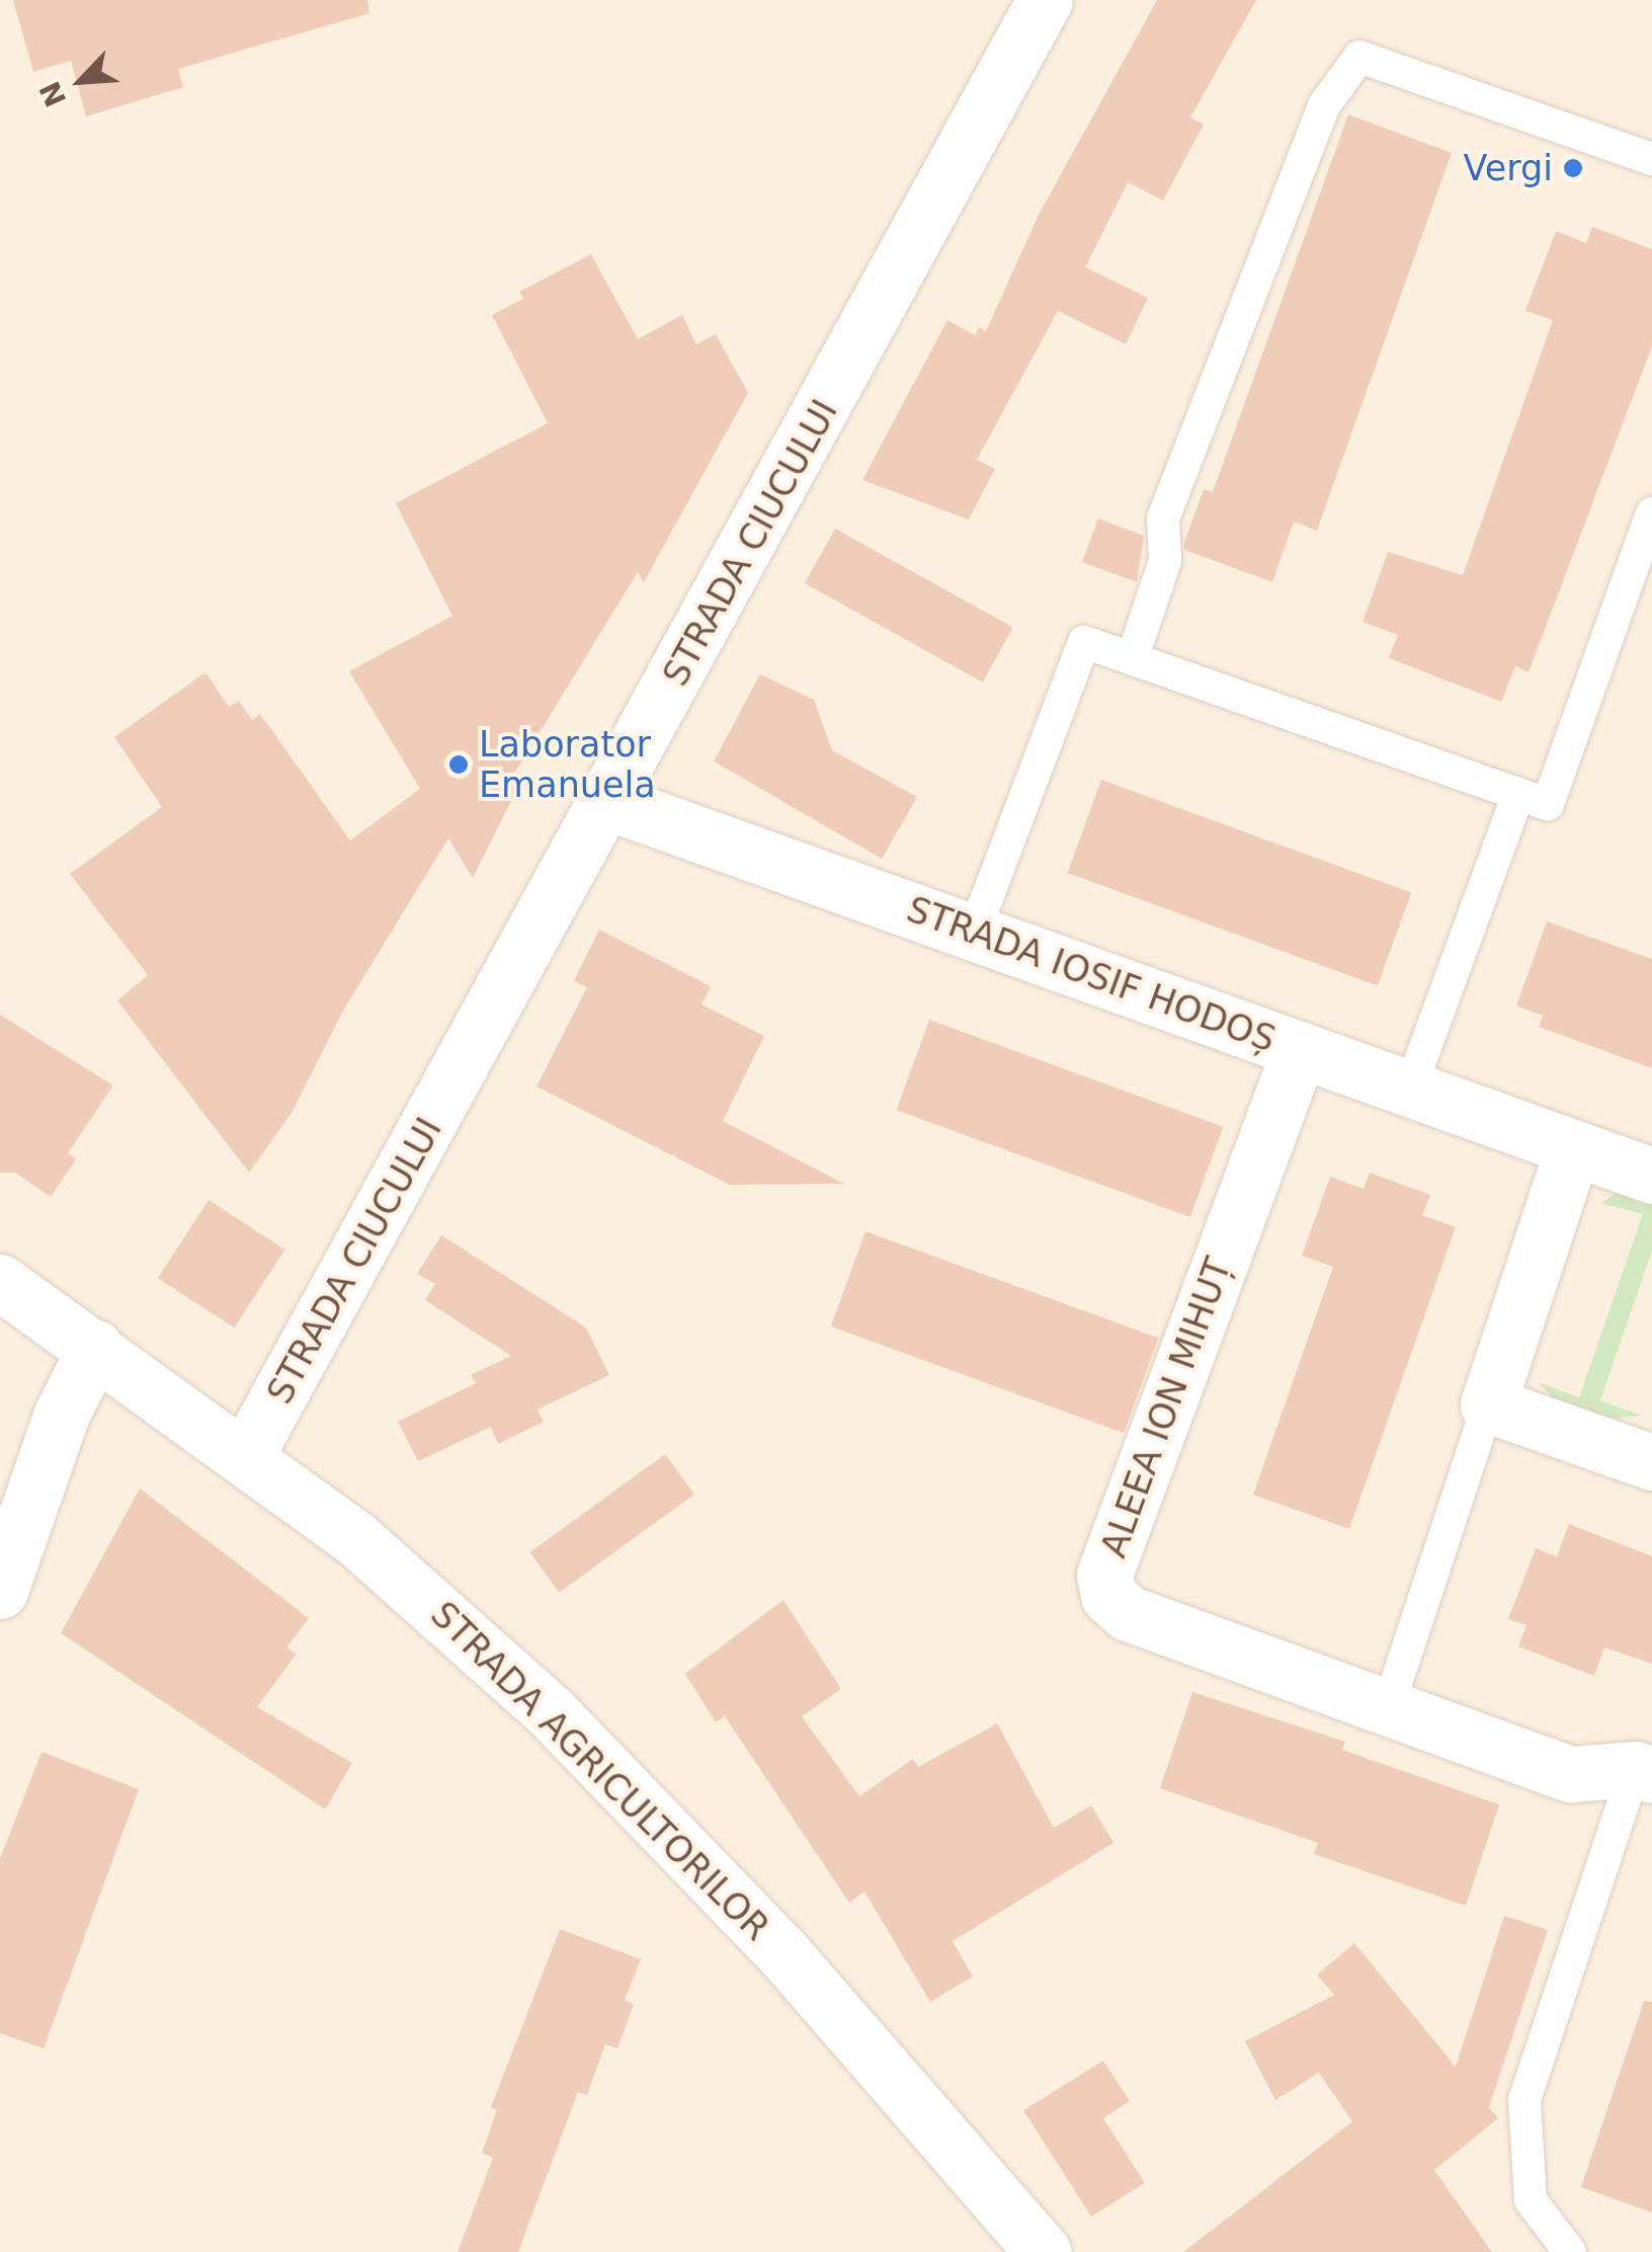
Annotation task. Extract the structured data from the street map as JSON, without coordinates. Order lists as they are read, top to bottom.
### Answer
{
  "streets": {
    "street": [
      "STRADA CIUCULUI",
      "STRADA IOSIF HODOȘ",
      "ALEEA ION MIHUȚ",
      "STRADA AGRICULTORILOR"
    ]
  },
  "crossings": [
    ["STRADA CIUCULUI", "STRADA IOSIF HODOȘ"],
    ["STRADA CIUCULUI", "STRADA AGRICULTORILOR"],
    ["STRADA IOSIF HODOȘ", "ALEEA ION MIHUȚ"]
  ],
  "places": ["Vergi", "Laborator Emanuela"],
  "north": "bottom left"
}
